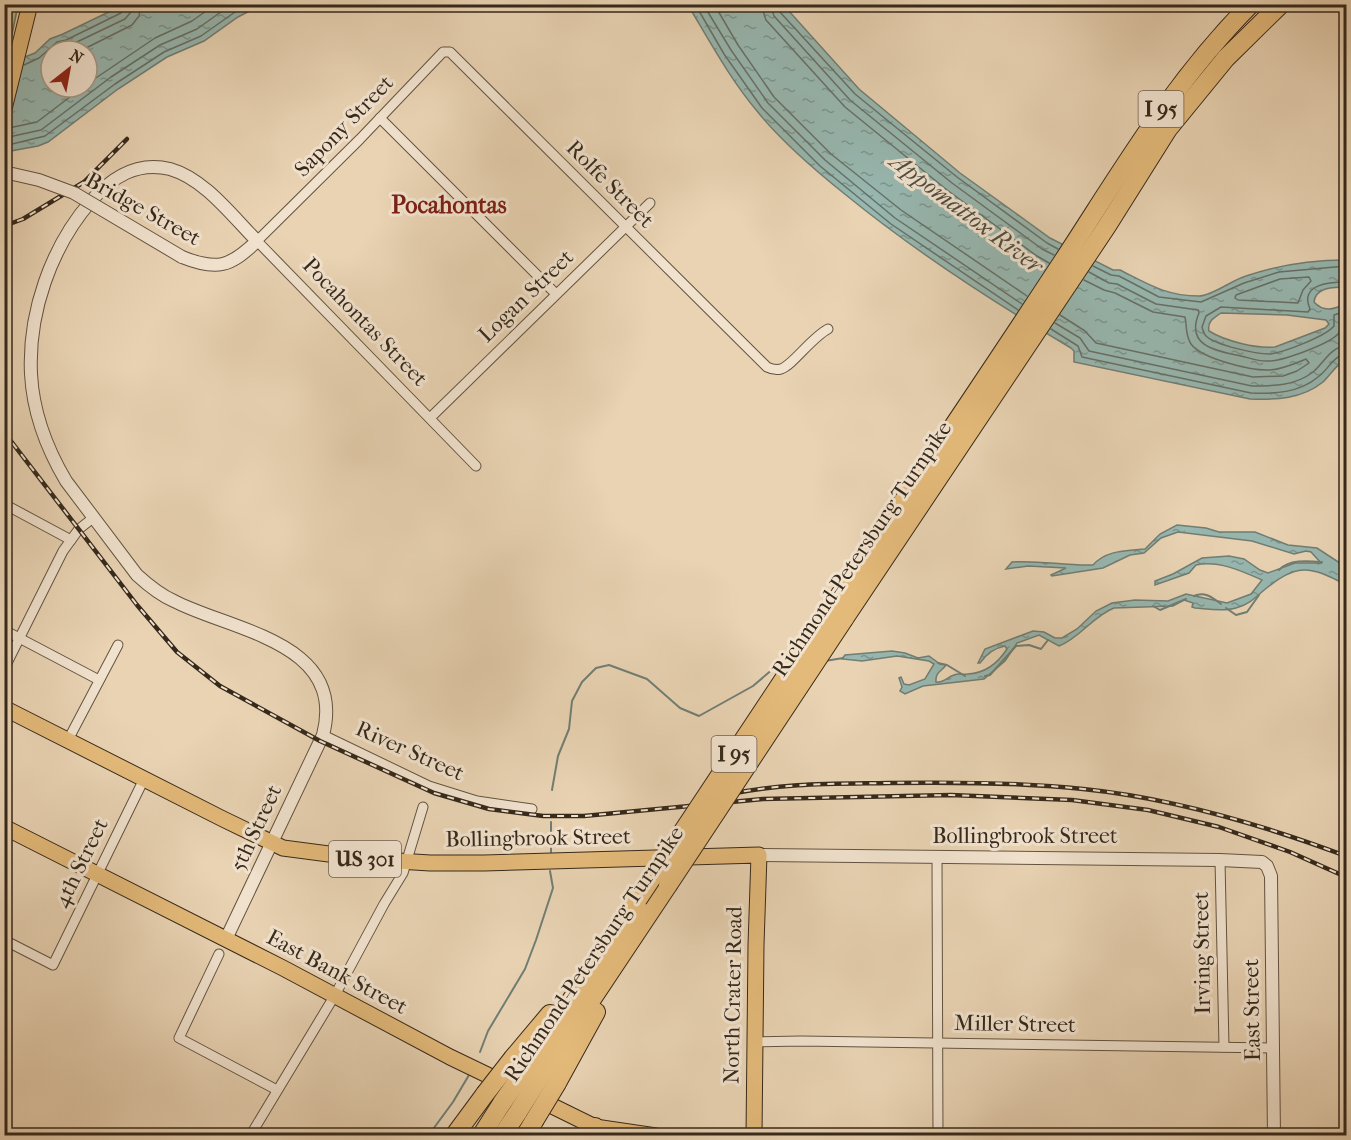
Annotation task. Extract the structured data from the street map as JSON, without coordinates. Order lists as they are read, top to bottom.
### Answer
{
  "streets": {
    "highway": ["I 95", "Richmond-Petersburg Turnpike"],
    "main road": [
      "Bollingbrook Street",
      "US 301",
      "East Bank Street",
      "North Crater Road"
    ],
    "street": [
      "Sapony Street",
      "Rolfe Street",
      "Bridge Street",
      "Logan Street",
      "Pocahontas Street",
      "River Street",
      "5th Street",
      "4th Street",
      "Irving Street",
      "East Street",
      "Miller Street"
    ]
  },
  "crossings": [
    ["Sapony Street", "Rolfe Street"],
    ["Sapony Street", "Bridge Street"],
    ["Sapony Street", "Pocahontas Street"],
    ["Rolfe Street", "Logan Street"],
    ["Bridge Street", "Pocahontas Street"],
    ["Logan Street", "Pocahontas Street"],
    ["Pocahontas Street", "River Street"],
    ["River Street", "5th Street"],
    ["5th Street", "Bollingbrook Street"],
    ["5th Street", "East Bank Street"],
    ["Bollingbrook Street", "4th Street"],
    ["Bollingbrook Street", "Irving Street"],
    ["Bollingbrook Street", "North Crater Road"],
    ["Bollingbrook Street", "East Street"],
    ["4th Street", "East Bank Street"],
    ["Irving Street", "Miller Street"],
    ["North Crater Road", "Miller Street"],
    ["East Street", "Miller Street"]
  ],
  "districts": ["Pocahontas"],
  "water": ["Appomattox River"],
  "north": "top right"
}
